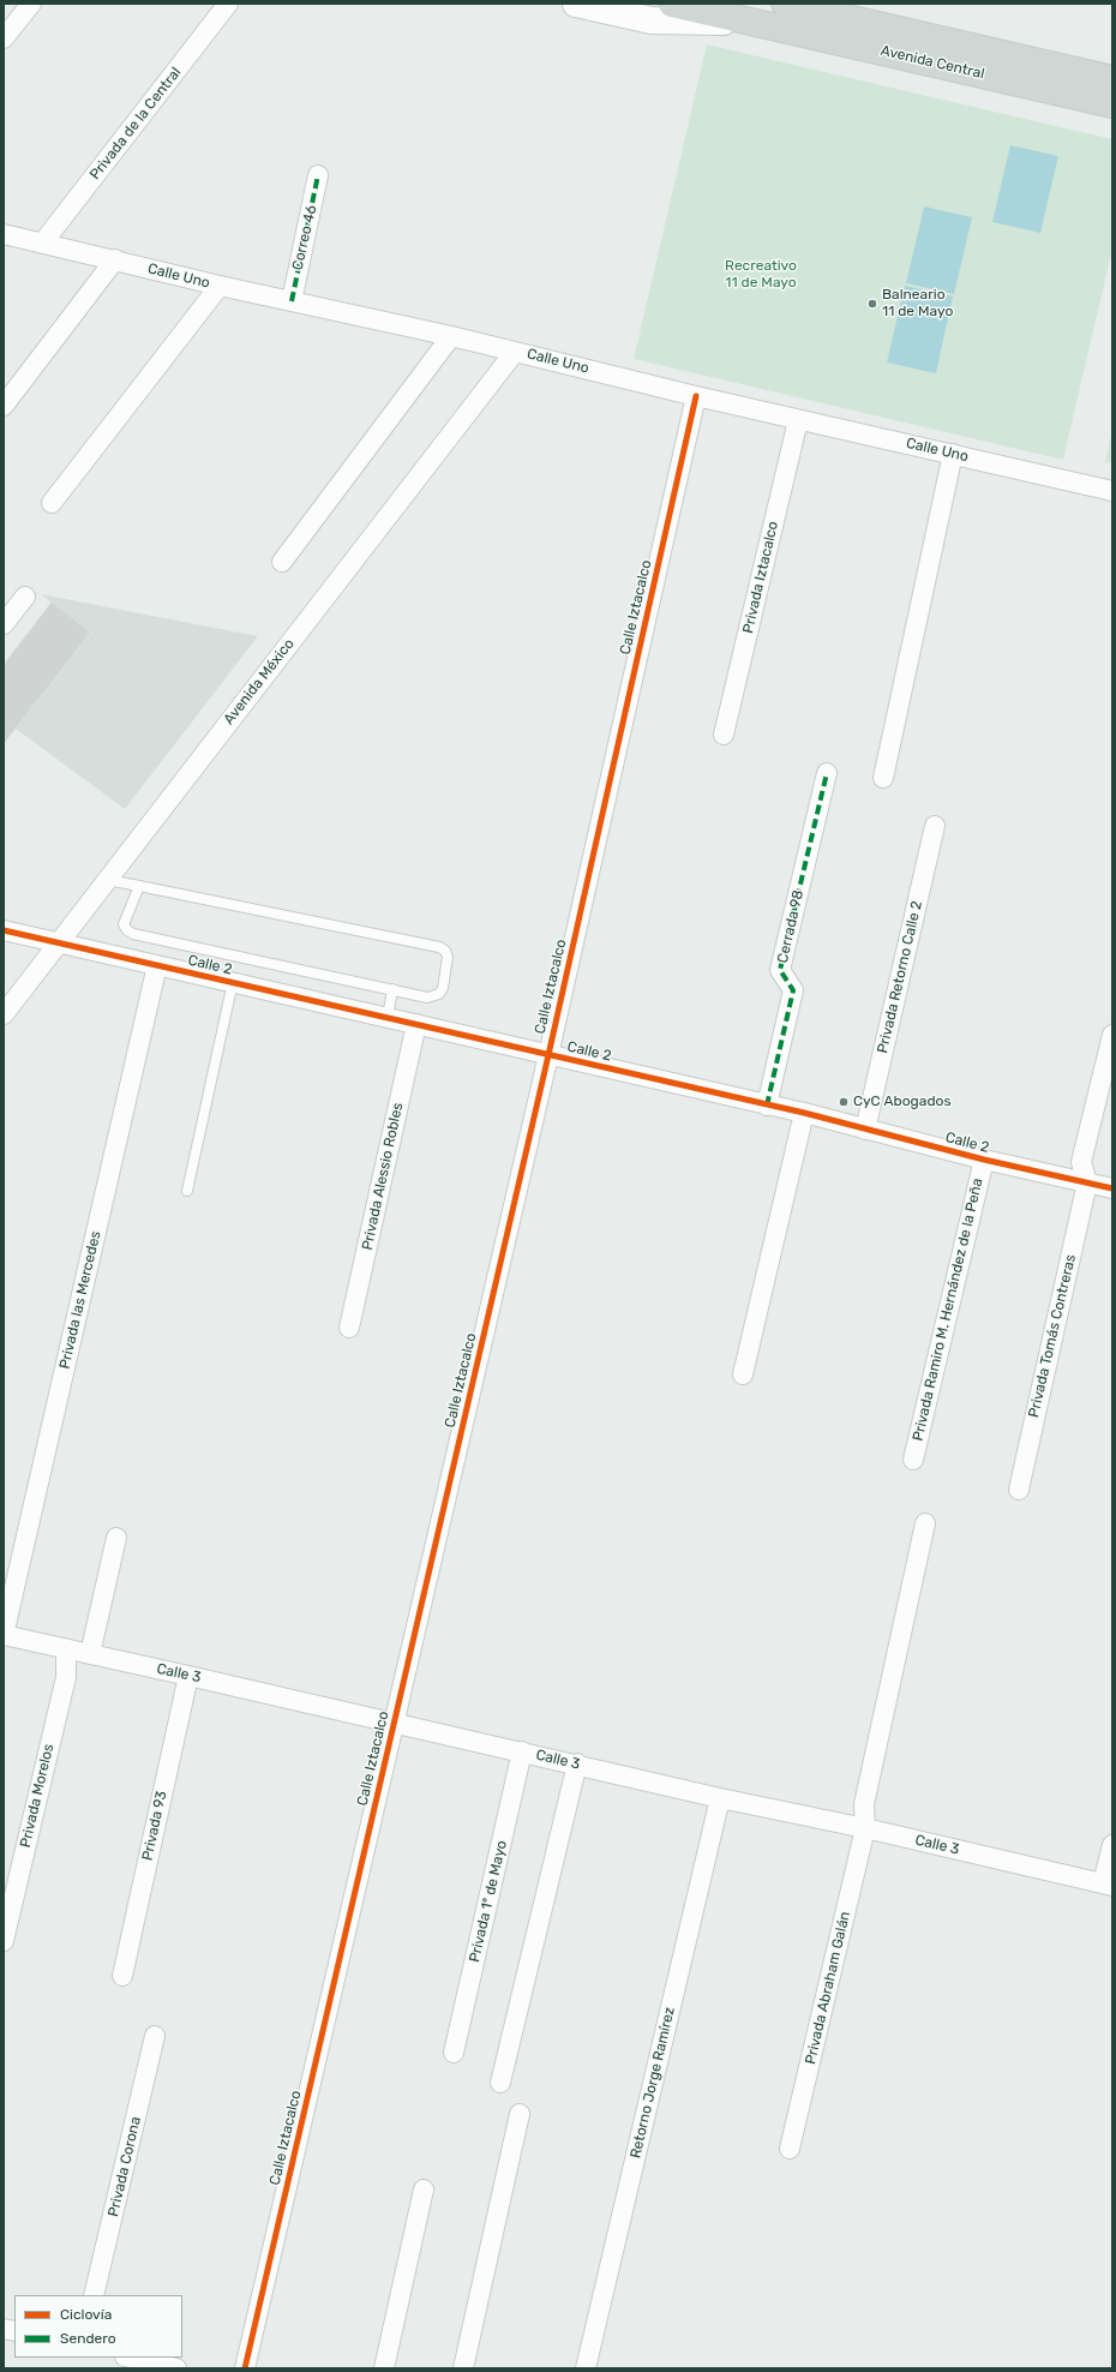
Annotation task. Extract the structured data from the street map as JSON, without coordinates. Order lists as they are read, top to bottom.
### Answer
{
  "streets": {
    "main road": ["Avenida Central"],
    "street": [
      "Privada de la Central",
      "Correo 46",
      "Calle Uno",
      "Privada Iztacalco",
      "Calle Iztacalco",
      "Avenida México",
      "Cerrada 98",
      "Calle 2",
      "Privada Retorno Calle 2",
      "Privada Alessio Robles",
      "Privada las Mercedes",
      "Privada Ramiro M. Hernández de la Peña",
      "Privada Tomás Contreras",
      "Calle 3",
      "Privada Morelos",
      "Privada 93",
      "Privada 1º de Mayo",
      "Privada Abraham Galán",
      "Retorno Jorge Ramírez",
      "Privada Corona"
    ]
  },
  "crossings": [
    ["Privada de la Central", "Calle Uno"],
    ["Correo 46", "Calle Uno"],
    ["Calle Uno", "Privada Iztacalco"],
    ["Calle Uno", "Calle Iztacalco"],
    ["Calle Uno", "Avenida México"],
    ["Calle Iztacalco", "Calle 2"],
    ["Calle Iztacalco", "Calle 3"],
    ["Avenida México", "Calle 2"],
    ["Cerrada 98", "Calle 2"],
    ["Calle 2", "Privada Retorno Calle 2"],
    ["Calle 2", "Privada Alessio Robles"],
    ["Calle 2", "Privada las Mercedes"],
    ["Calle 2", "Privada Ramiro M. Hernández de la Peña"],
    ["Calle 2", "Privada Tomás Contreras"],
    ["Privada las Mercedes", "Calle 3"],
    ["Calle 3", "Privada Morelos"],
    ["Calle 3", "Privada 93"],
    ["Calle 3", "Privada 1º de Mayo"],
    ["Calle 3", "Privada Abraham Galán"],
    ["Calle 3", "Retorno Jorge Ramírez"]
  ],
  "parks": ["Recreativo 11 de Mayo"],
  "places": ["Balneario 11 de Mayo", "CyC Abogados"],
  "legend": ["Ciclovía", "Sendero"]
}
